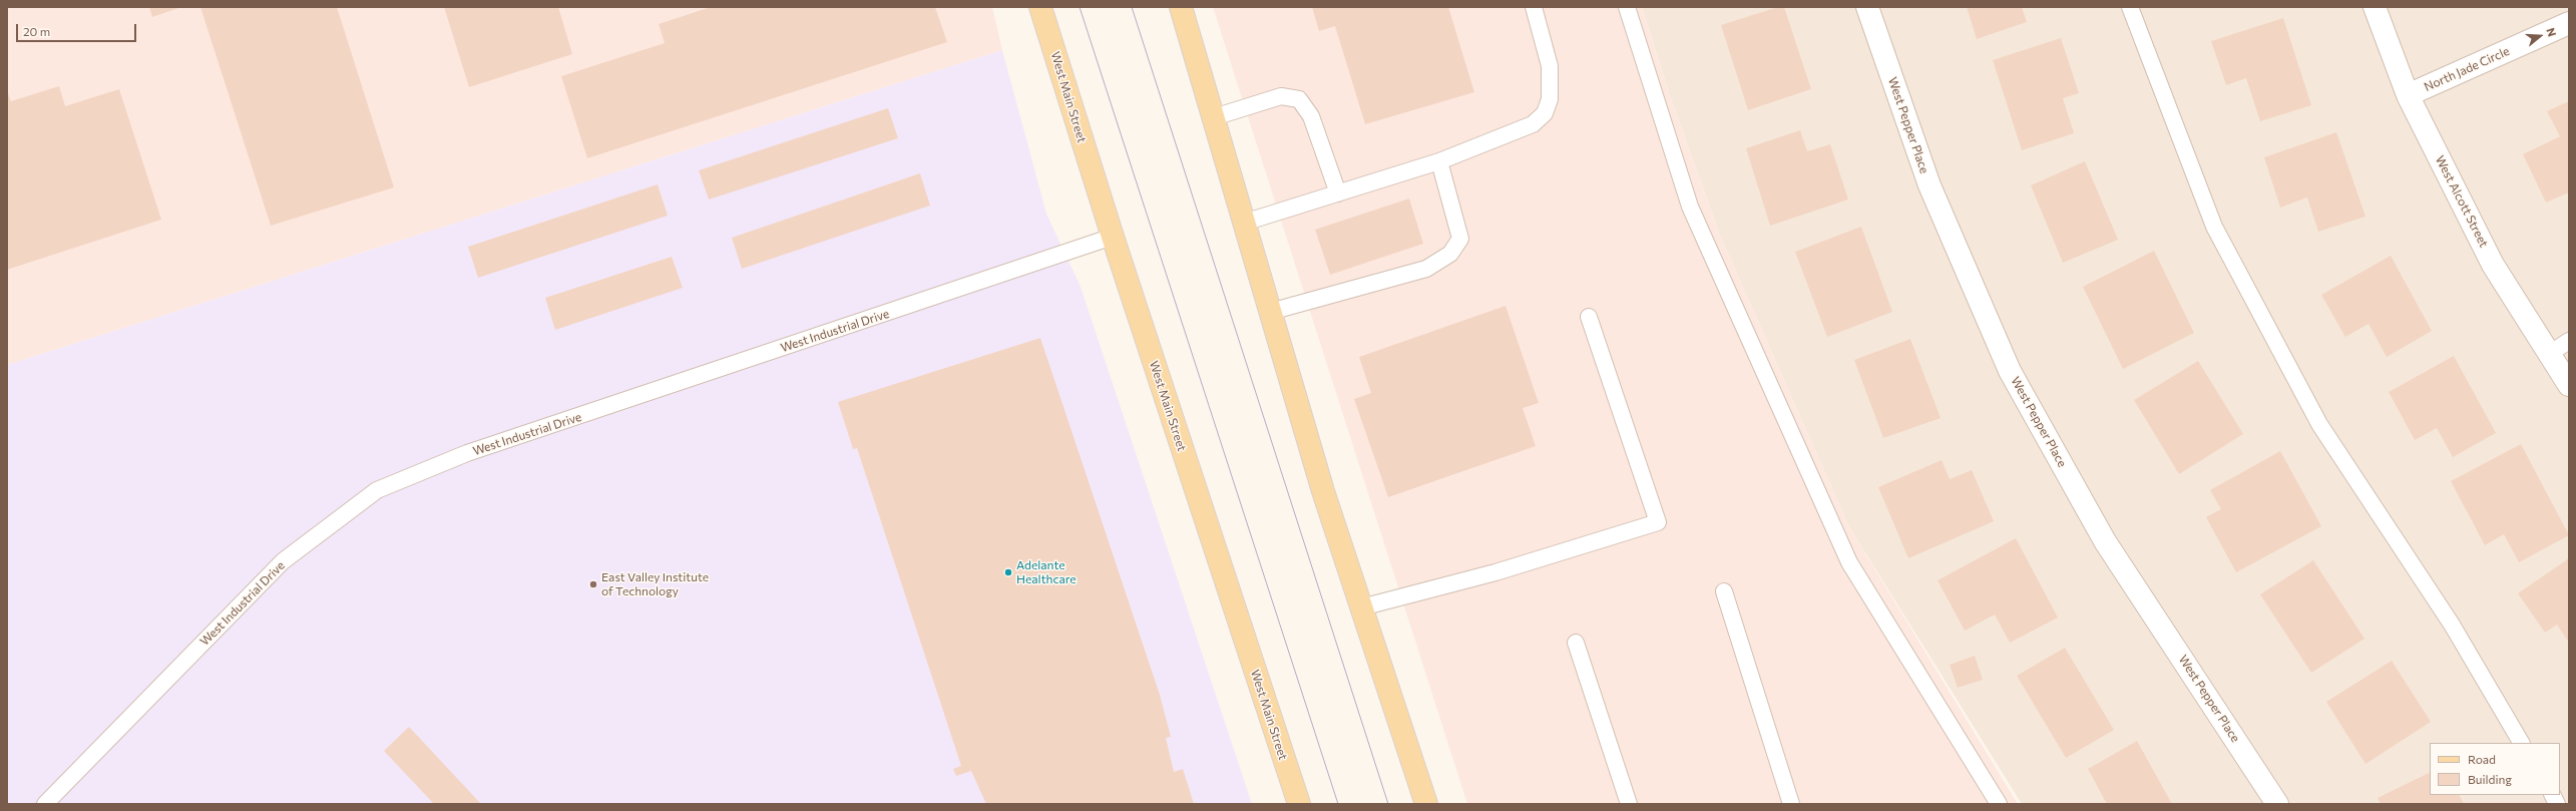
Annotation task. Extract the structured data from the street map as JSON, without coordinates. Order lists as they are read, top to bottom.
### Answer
{
  "streets": {
    "main road": ["West Main Street"],
    "street": ["North Jade Circle", "West Pepper Place", "West Alcott Street"],
    "lane": ["West Industrial Drive"]
  },
  "crossings": [
    ["North Jade Circle", "West Alcott Street"],
    ["West Main Street", "West Industrial Drive"]
  ],
  "places": ["Adelante Healthcare", "East Valley Institute of Technology"],
  "legend": ["Road", "Building"],
  "scale_bar": "20 m",
  "north": "right"
}
